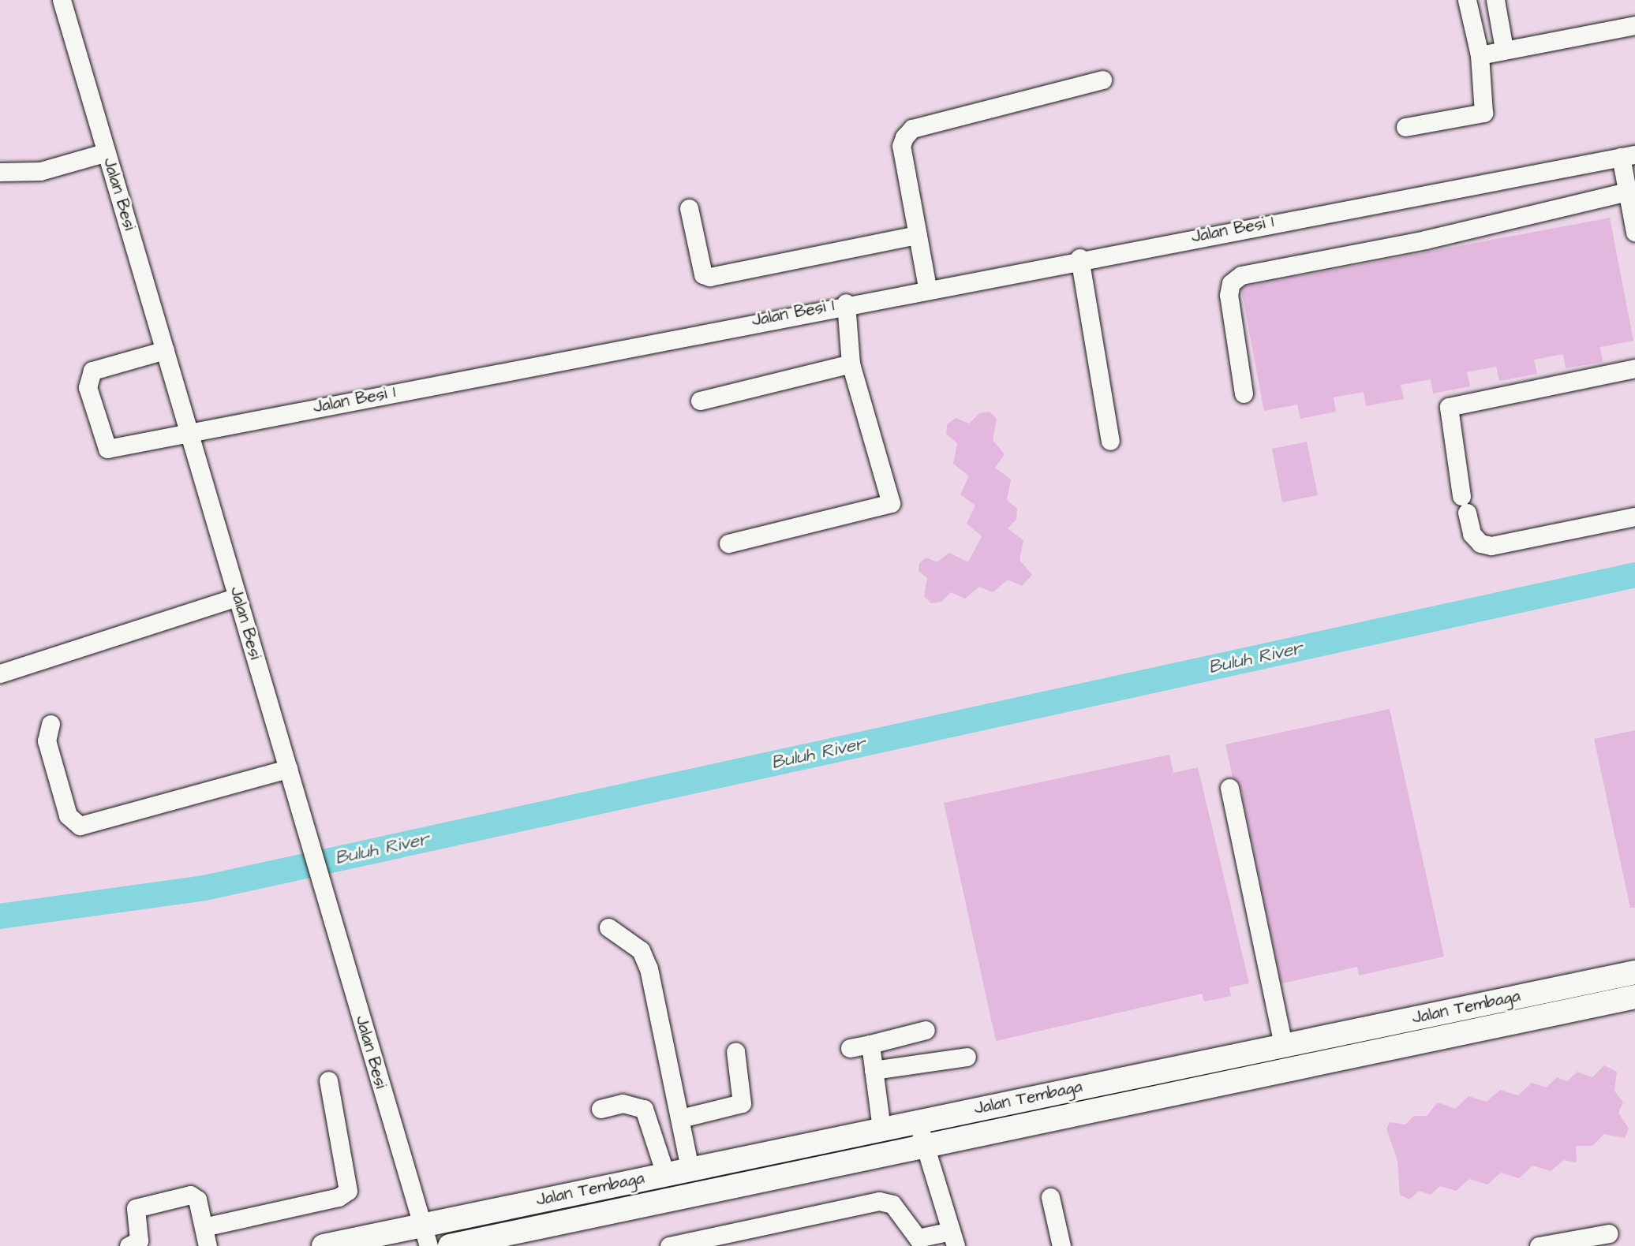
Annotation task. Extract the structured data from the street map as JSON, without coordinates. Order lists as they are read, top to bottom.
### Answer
{
  "streets": {
    "main road": ["Jalan Tembaga"],
    "street": ["Jalan Besi", "Jalan Besi 1"]
  },
  "crossings": [
    ["Jalan Besi", "Jalan Besi 1"],
    ["Jalan Besi", "Jalan Tembaga"]
  ],
  "water": ["Buluh River"]
}
